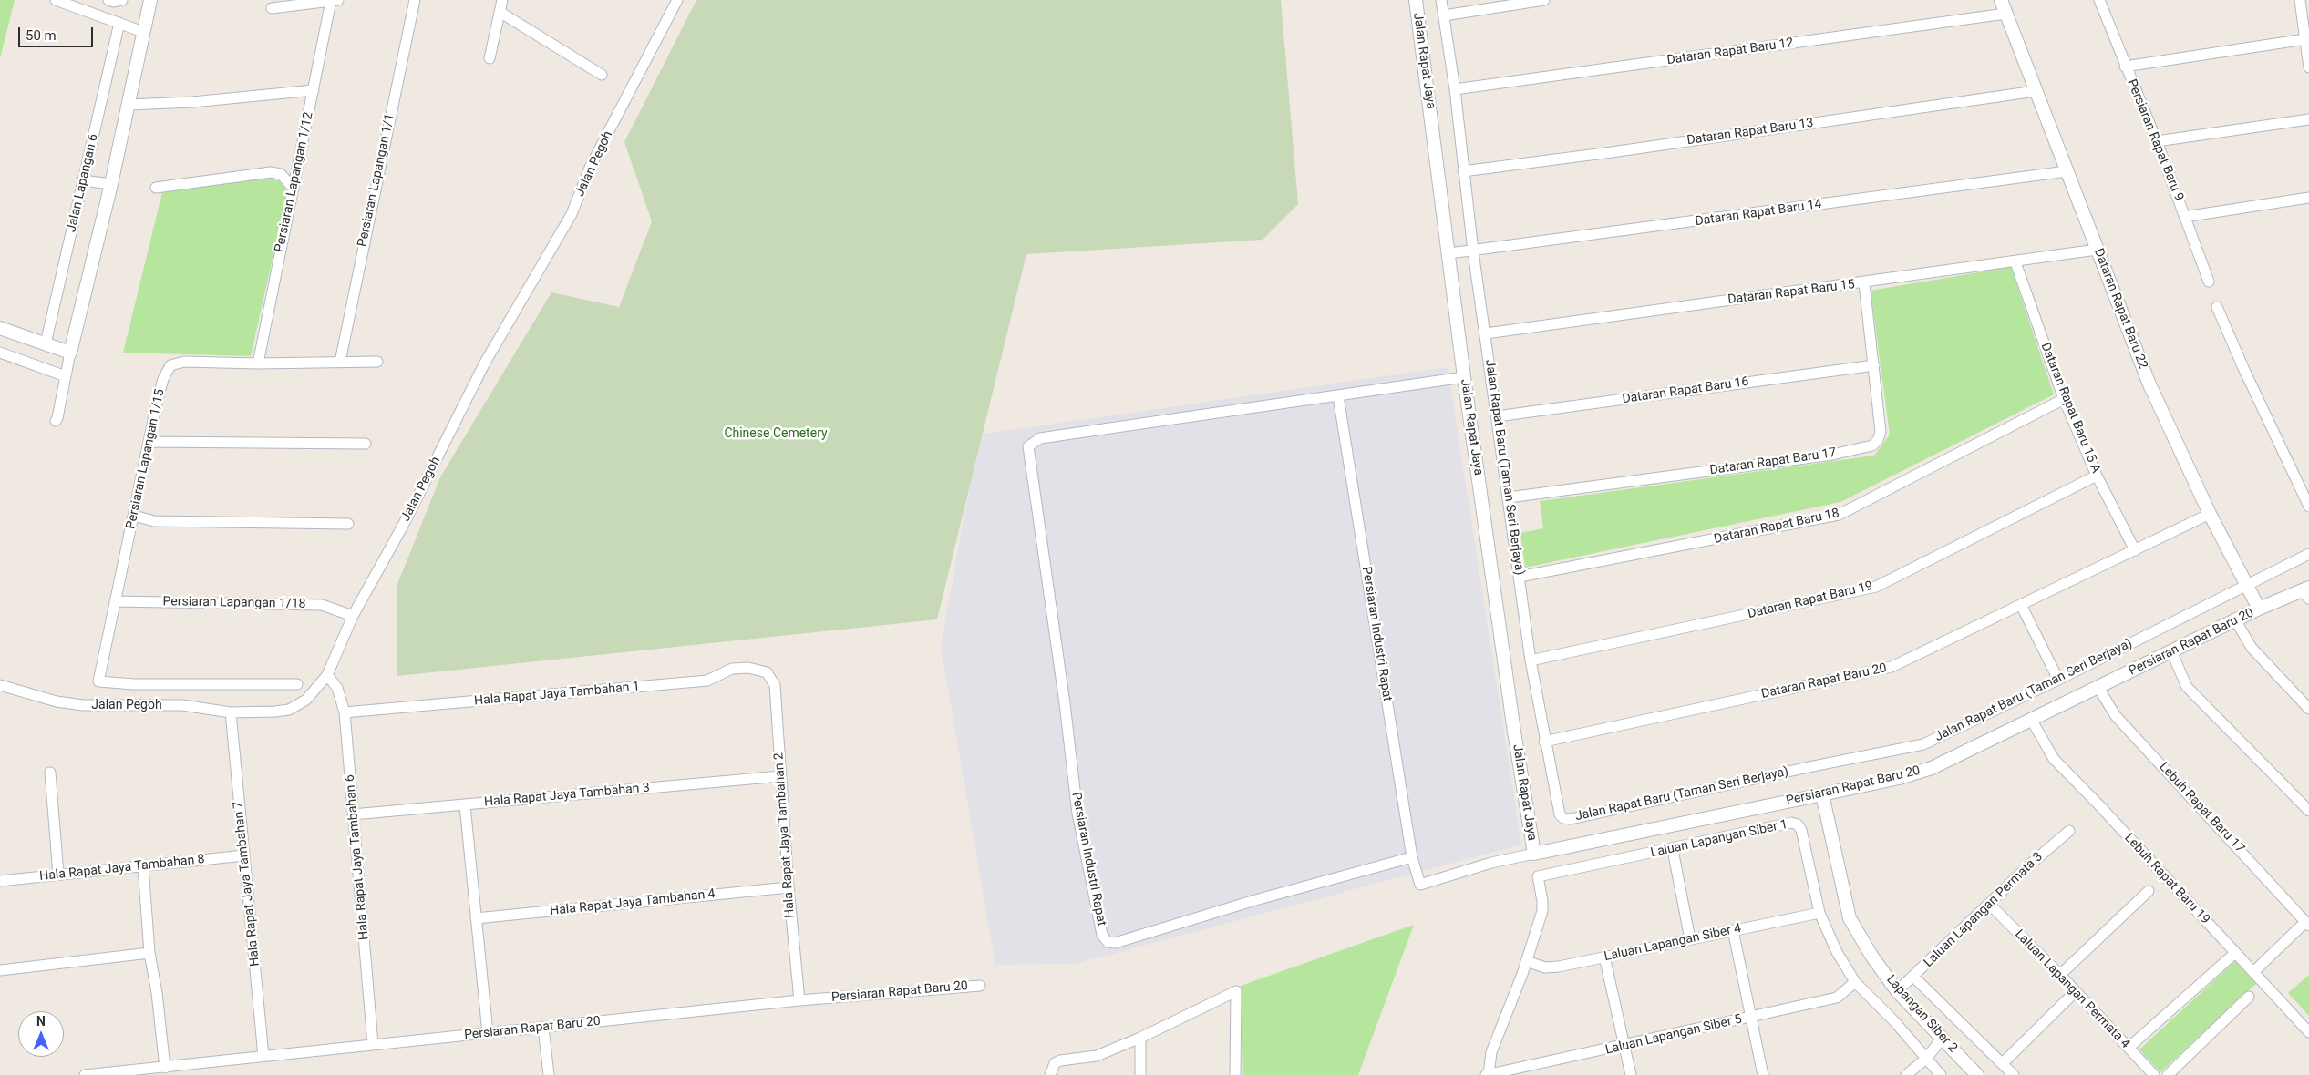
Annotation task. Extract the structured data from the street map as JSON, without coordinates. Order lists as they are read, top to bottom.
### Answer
{
  "streets": {
    "street": [
      "Dataran Rapat Baru 12",
      "Jalan Rapat Jaya",
      "Dataran Rapat Baru 13",
      "Persiaran Rapat Baru 9",
      "Jalan Pegoh",
      "Persiaran Lapangan 1/1",
      "Persiaran Lapangan 1/12",
      "Jalan Lapangan 6",
      "Dataran Rapat Baru 14",
      "Dataran Rapat Baru 15",
      "Dataran Rapat Baru 22",
      "Dataran Rapat Baru 16",
      "Dataran Rapat Baru 15 A",
      "Persiaran Lapangan 1/15",
      "Dataran Rapat Baru 17",
      "Jalan Rapat Baru (Taman Seri Berjaya)",
      "Dataran Rapat Baru 18",
      "Dataran Rapat Baru 19",
      "Persiaran Lapangan 1/18",
      "Persiaran Industri Rapat",
      "Persiaran Rapat Baru 20",
      "Dataran Rapat Baru 20",
      "Hala Rapat Jaya Tambahan 1",
      "Hala Rapat Jaya Tambahan 3",
      "Lebuh Rapat Baru 17",
      "Hala Rapat Jaya Tambahan 2",
      "Laluan Lapangan Siber 1",
      "Hala Rapat Jaya Tambahan 6",
      "Hala Rapat Jaya Tambahan 8",
      "Lebuh Rapat Baru 19",
      "Hala Rapat Jaya Tambahan 7",
      "Hala Rapat Jaya Tambahan 4",
      "Laluan Lapangan Permata 3",
      "Laluan Lapangan Siber 4",
      "Laluan Lapangan Permata 4",
      "Lapangan Siber 2",
      "Laluan Lapangan Siber 5"
    ]
  },
  "crossings": [
    ["Dataran Rapat Baru 12", "Dataran Rapat Baru 22"],
    ["Dataran Rapat Baru 12", "Jalan Rapat Baru (Taman Seri Berjaya)"],
    ["Jalan Rapat Jaya", "Dataran Rapat Baru 14"],
    ["Jalan Rapat Jaya", "Persiaran Industri Rapat"],
    ["Jalan Rapat Jaya", "Persiaran Rapat Baru 20"],
    ["Dataran Rapat Baru 13", "Dataran Rapat Baru 22"],
    ["Dataran Rapat Baru 13", "Jalan Rapat Baru (Taman Seri Berjaya)"],
    ["Jalan Pegoh", "Persiaran Lapangan 1/18"],
    ["Jalan Pegoh", "Hala Rapat Jaya Tambahan 6"],
    ["Jalan Pegoh", "Hala Rapat Jaya Tambahan 7"],
    ["Persiaran Lapangan 1/1", "Persiaran Lapangan 1/15"],
    ["Persiaran Lapangan 1/12", "Persiaran Lapangan 1/15"],
    ["Dataran Rapat Baru 14", "Dataran Rapat Baru 22"],
    ["Dataran Rapat Baru 14", "Jalan Rapat Baru (Taman Seri Berjaya)"],
    ["Dataran Rapat Baru 15", "Dataran Rapat Baru 22"],
    ["Dataran Rapat Baru 15", "Dataran Rapat Baru 15 A"],
    ["Dataran Rapat Baru 15", "Dataran Rapat Baru 17"],
    ["Dataran Rapat Baru 15", "Jalan Rapat Baru (Taman Seri Berjaya)"],
    ["Dataran Rapat Baru 22", "Jalan Rapat Baru (Taman Seri Berjaya)"],
    ["Dataran Rapat Baru 22", "Persiaran Rapat Baru 20"],
    ["Dataran Rapat Baru 22", "Dataran Rapat Baru 20"],
    ["Dataran Rapat Baru 16", "Dataran Rapat Baru 17"],
    ["Dataran Rapat Baru 16", "Jalan Rapat Baru (Taman Seri Berjaya)"],
    ["Dataran Rapat Baru 15 A", "Dataran Rapat Baru 18"],
    ["Dataran Rapat Baru 15 A", "Dataran Rapat Baru 19"],
    ["Dataran Rapat Baru 15 A", "Dataran Rapat Baru 20"],
    ["Persiaran Lapangan 1/15", "Persiaran Lapangan 1/18"],
    ["Dataran Rapat Baru 17", "Jalan Rapat Baru (Taman Seri Berjaya)"],
    ["Jalan Rapat Baru (Taman Seri Berjaya)", "Dataran Rapat Baru 18"],
    ["Jalan Rapat Baru (Taman Seri Berjaya)", "Dataran Rapat Baru 19"],
    ["Jalan Rapat Baru (Taman Seri Berjaya)", "Dataran Rapat Baru 20"],
    ["Persiaran Industri Rapat", "Persiaran Rapat Baru 20"],
    ["Persiaran Rapat Baru 20", "Lebuh Rapat Baru 17"],
    ["Persiaran Rapat Baru 20", "Hala Rapat Jaya Tambahan 2"],
    ["Persiaran Rapat Baru 20", "Hala Rapat Jaya Tambahan 6"],
    ["Persiaran Rapat Baru 20", "Lebuh Rapat Baru 19"],
    ["Persiaran Rapat Baru 20", "Hala Rapat Jaya Tambahan 7"],
    ["Persiaran Rapat Baru 20", "Lapangan Siber 2"],
    ["Hala Rapat Jaya Tambahan 1", "Hala Rapat Jaya Tambahan 2"],
    ["Hala Rapat Jaya Tambahan 1", "Hala Rapat Jaya Tambahan 6"],
    ["Hala Rapat Jaya Tambahan 3", "Hala Rapat Jaya Tambahan 2"],
    ["Hala Rapat Jaya Tambahan 3", "Hala Rapat Jaya Tambahan 6"],
    ["Hala Rapat Jaya Tambahan 2", "Hala Rapat Jaya Tambahan 4"],
    ["Laluan Lapangan Siber 1", "Laluan Lapangan Siber 4"],
    ["Laluan Lapangan Siber 1", "Laluan Lapangan Siber 5"],
    ["Hala Rapat Jaya Tambahan 8", "Hala Rapat Jaya Tambahan 7"],
    ["Laluan Lapangan Permata 3", "Laluan Lapangan Permata 4"],
    ["Laluan Lapangan Permata 3", "Lapangan Siber 2"]
  ],
  "parks": ["Chinese Cemetery"],
  "scale_bar": "50 m",
  "north": "top"
}
